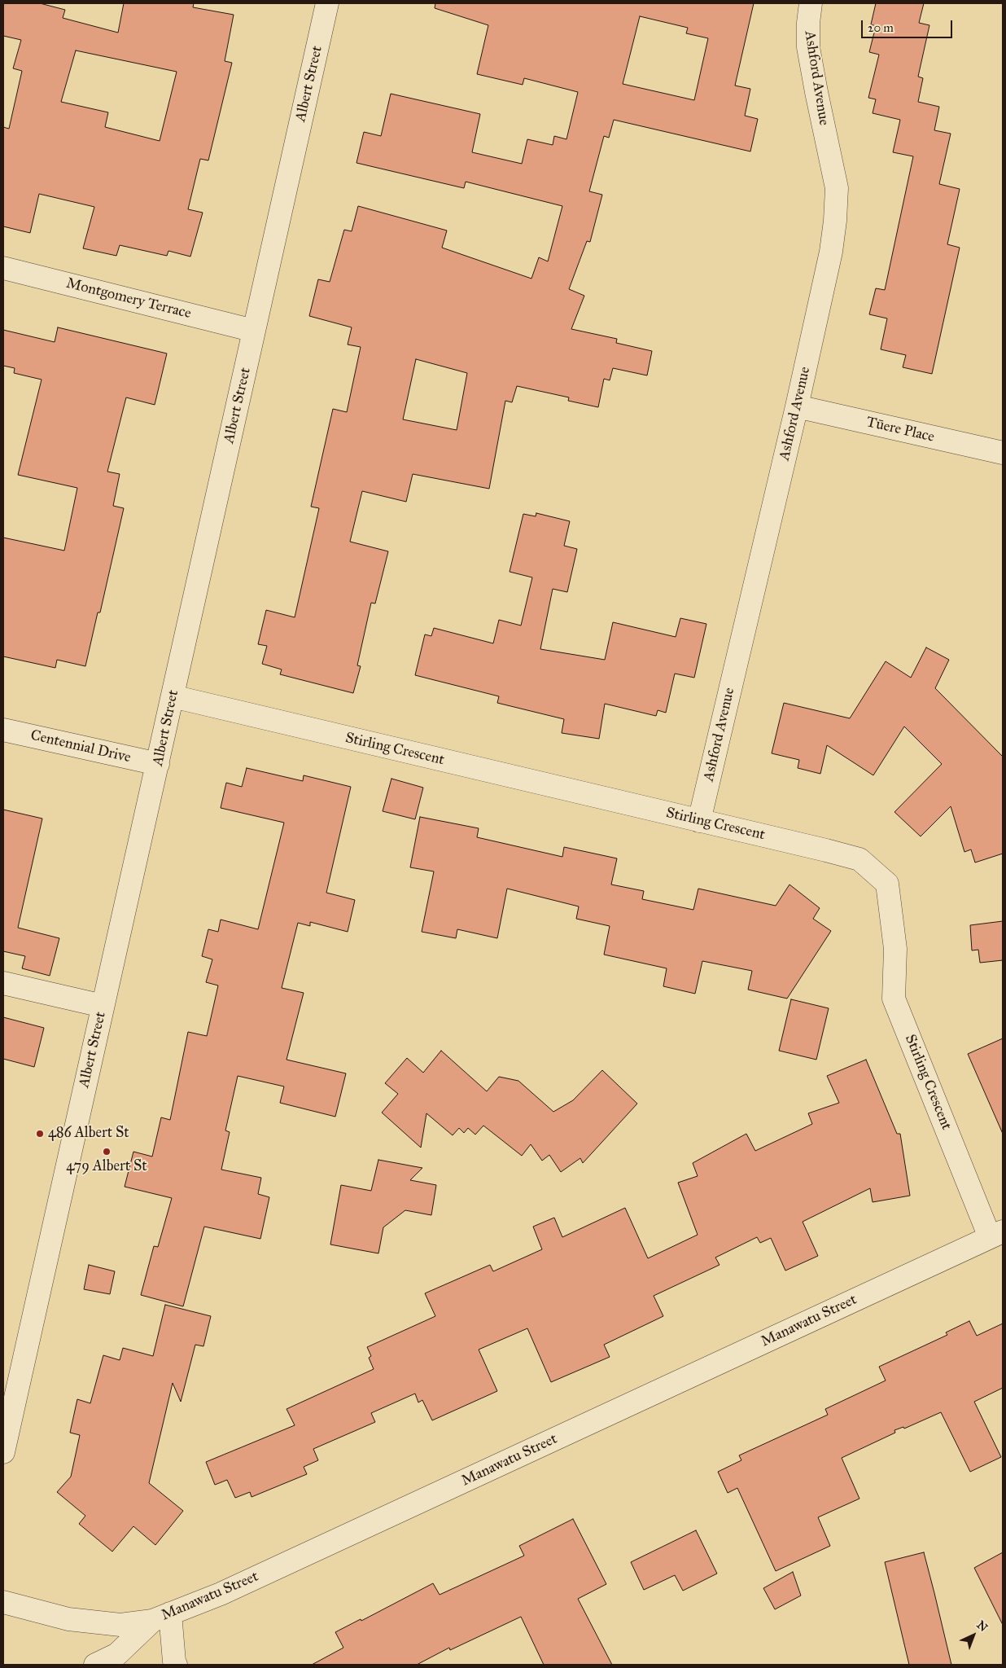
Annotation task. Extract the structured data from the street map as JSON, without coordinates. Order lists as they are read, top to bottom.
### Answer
{
  "streets": {
    "street": [
      "Ashford Avenue",
      "Albert Street",
      "Montgomery Terrace",
      "Tūere Place",
      "Centennial Drive",
      "Stirling Crescent",
      "Manawatu Street"
    ]
  },
  "crossings": [
    ["Ashford Avenue", "Tūere Place"],
    ["Ashford Avenue", "Stirling Crescent"],
    ["Albert Street", "Montgomery Terrace"],
    ["Albert Street", "Centennial Drive"],
    ["Albert Street", "Stirling Crescent"],
    ["Stirling Crescent", "Manawatu Street"]
  ],
  "places": ["486 Albert St", "479 Albert St"],
  "scale_bar": "20 m",
  "north": "top right"
}
